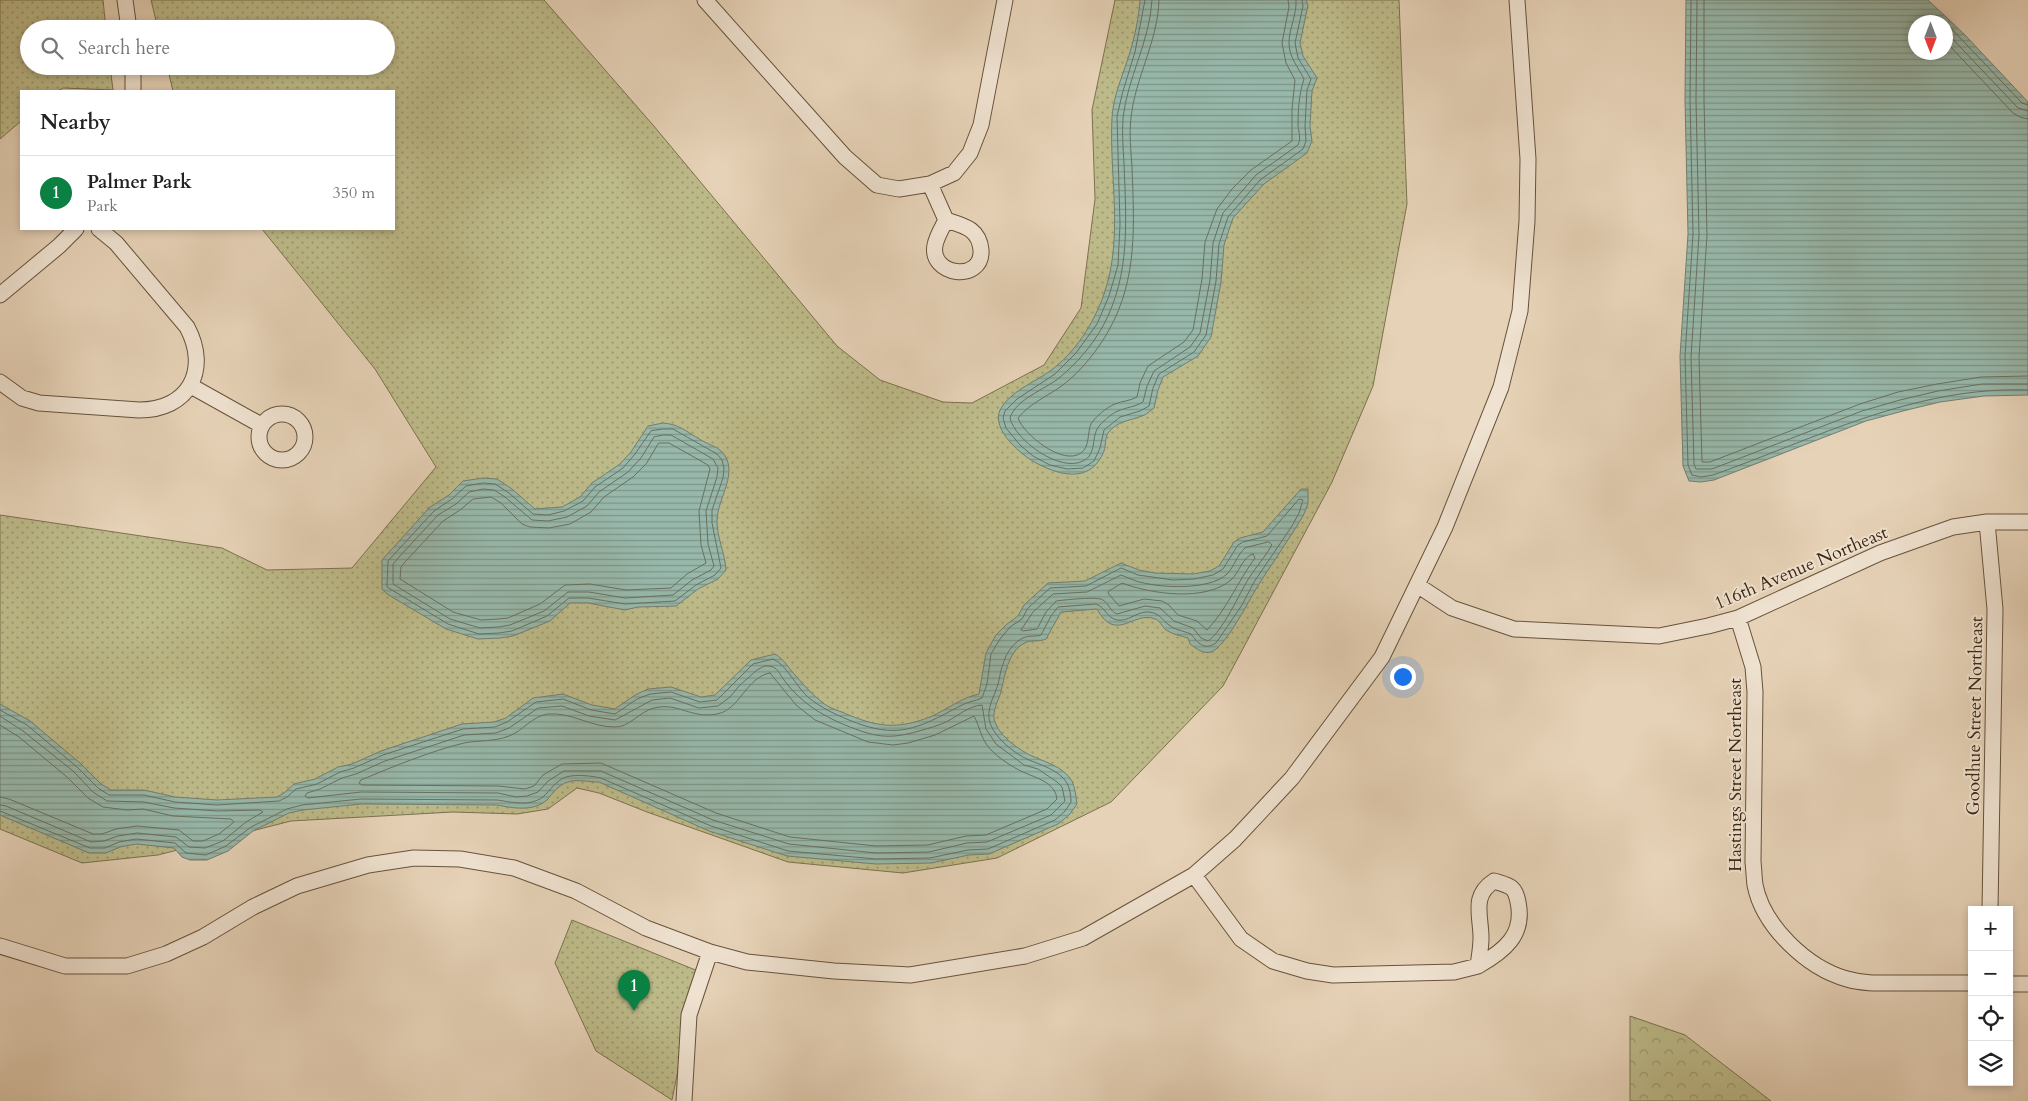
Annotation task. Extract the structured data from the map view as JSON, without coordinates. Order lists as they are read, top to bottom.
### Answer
{
  "streets": {
    "street": ["116th Avenue Northeast", "Goodhue Street Northeast", "Hastings Street Northeast"]
  },
  "crossings": [
    ["116th Avenue Northeast", "Goodhue Street Northeast"],
    ["116th Avenue Northeast", "Hastings Street Northeast"]
  ],
  "north": "bottom",
  "page": {
    "search": "Search here",
    "heading": "Nearby",
    "list": [
      {
        "mark": "1",
        "name": "Palmer Park",
        "note": "Park",
        "value": "350 m"
      }
    ],
    "map_buttons": ["+", "−"],
    "pins": "1"
  }
}
